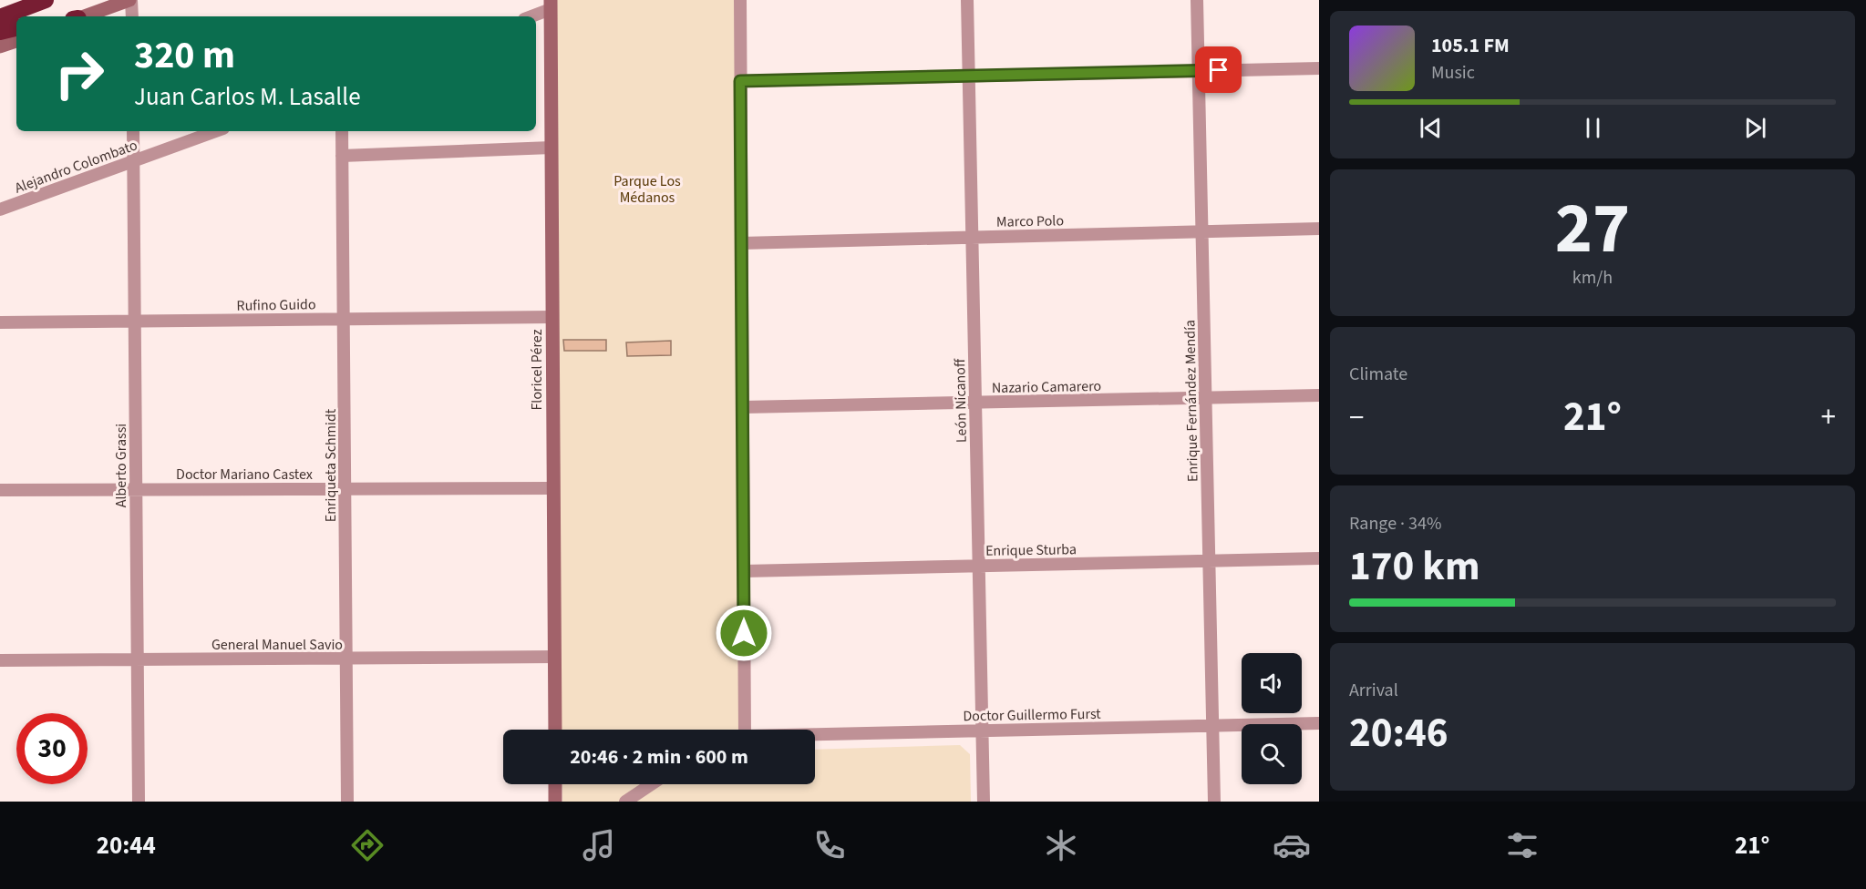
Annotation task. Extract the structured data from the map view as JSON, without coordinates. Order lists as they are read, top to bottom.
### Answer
{
  "streets": {
    "street": [
      "Alejandro Colombato",
      "Marco Polo",
      "Rufino Guido",
      "Floricel Pérez",
      "Nazario Camarero",
      "León Nicanoff",
      "Enrique Fernández Mendía",
      "Alberto Grassi",
      "Enriqueta Schmidt",
      "Doctor Mariano Castex",
      "Enrique Sturba",
      "General Manuel Savio",
      "Doctor Guillermo Furst"
    ]
  },
  "crossings": [
    ["Alejandro Colombato", "Alberto Grassi"],
    ["Marco Polo", "León Nicanoff"],
    ["Marco Polo", "Enrique Fernández Mendía"],
    ["Rufino Guido", "Floricel Pérez"],
    ["Rufino Guido", "Alberto Grassi"],
    ["Rufino Guido", "Enriqueta Schmidt"],
    ["Floricel Pérez", "Doctor Mariano Castex"],
    ["Floricel Pérez", "General Manuel Savio"],
    ["Nazario Camarero", "León Nicanoff"],
    ["Nazario Camarero", "Enrique Fernández Mendía"],
    ["León Nicanoff", "Enrique Sturba"],
    ["León Nicanoff", "Doctor Guillermo Furst"],
    ["Enrique Fernández Mendía", "Enrique Sturba"],
    ["Enrique Fernández Mendía", "Doctor Guillermo Furst"],
    ["Alberto Grassi", "Doctor Mariano Castex"],
    ["Alberto Grassi", "General Manuel Savio"],
    ["Enriqueta Schmidt", "Doctor Mariano Castex"],
    ["Enriqueta Schmidt", "General Manuel Savio"]
  ],
  "parks": ["Parque Los Médanos"],
  "page": {
    "turn": ["320 m", "Juan Carlos M. Lasalle"],
    "song": ["105.1 FM", "Music"],
    "tile": [
      ["27", "km/h"],
      "Climate",
      ["Range · 34%", "170 km"],
      ["Arrival", "20:46"]
    ],
    "heat": ["−", "21°", "+"],
    "limit": "30",
    "trip": "20:46 · 2 min · 600 m",
    "tabs": ["20:44", "21°"]
  }
}
